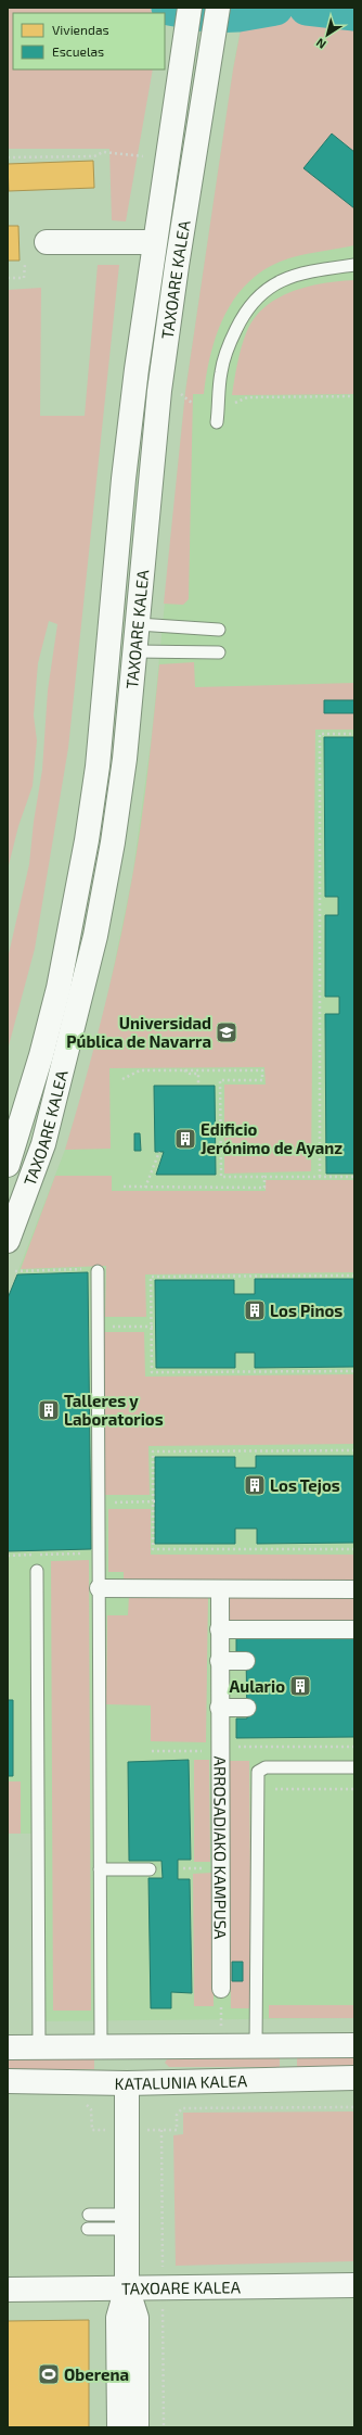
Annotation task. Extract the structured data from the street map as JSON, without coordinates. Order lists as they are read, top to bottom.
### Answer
{
  "streets": {
    "street": ["TAXOARE KALEA", "ARROSADIAKO KAMPUSA", "KATALUNIA KALEA"]
  },
  "places": {
    "school or university": ["Universidad Pública de Navarra"],
    "building": [
      "Edificio Jerónimo de Ayanz",
      "Los Pinos",
      "Talleres y Laboratorios",
      "Los Tejos",
      "Aulario"
    ],
    "sports": ["Oberena"]
  },
  "legend": ["Viviendas", "Escuelas"],
  "north": "bottom left"
}
